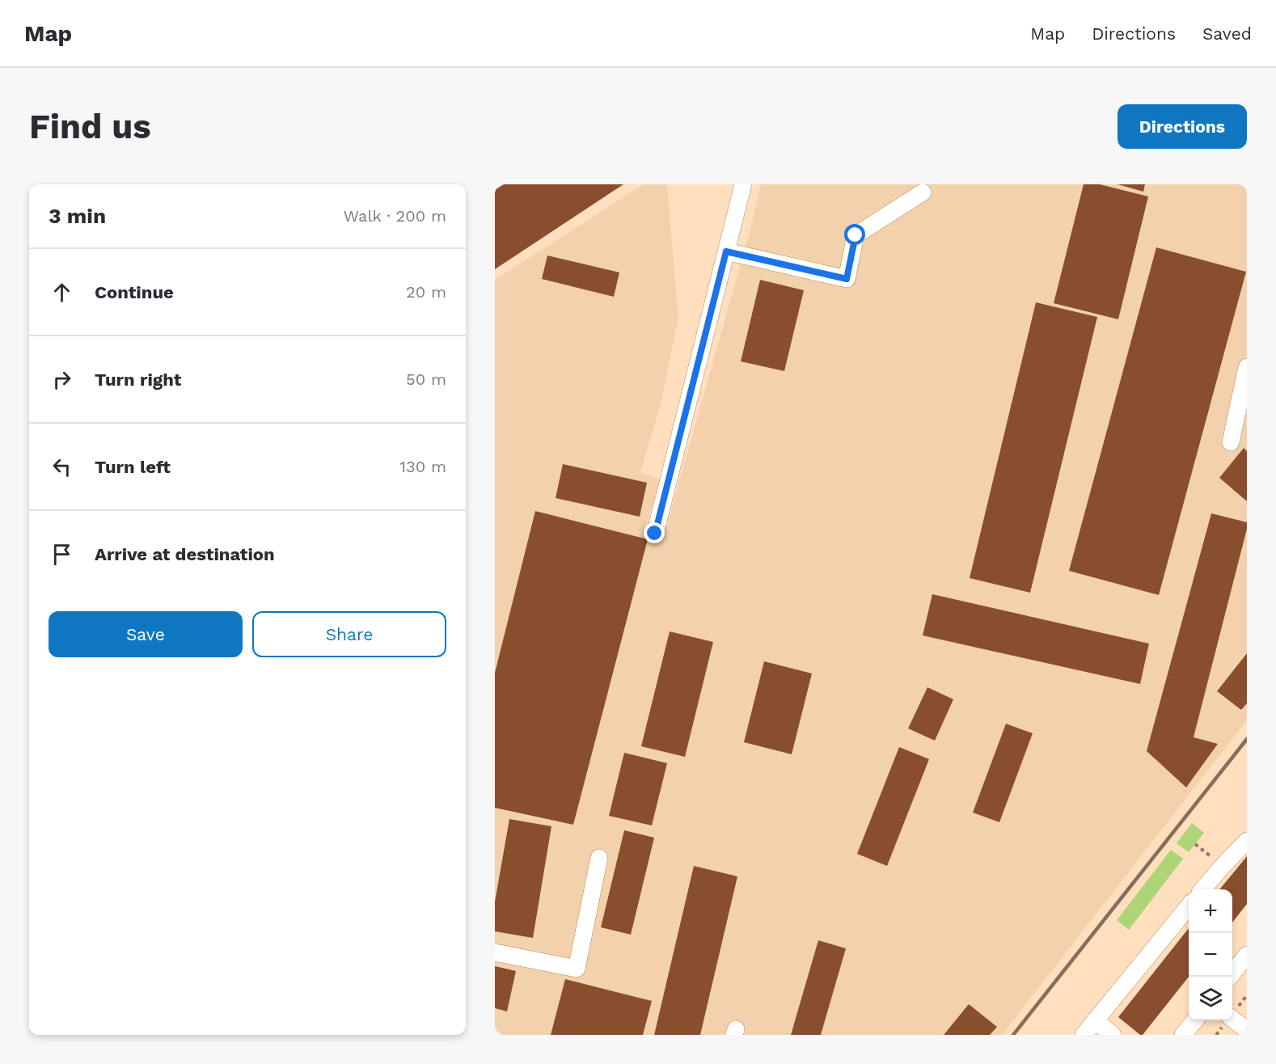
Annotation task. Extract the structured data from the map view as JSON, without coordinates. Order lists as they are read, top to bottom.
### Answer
{
  "page": {
    "header": "Map",
    "nav": ["Map", "Directions", "Saved"],
    "buttons": [
      "Directions",
      ["Save", "Share"]
    ],
    "title": "Find us",
    "heading": ["3 min", "Walk · 200 m"],
    "list": [
      ["Continue", "20 m"],
      ["Turn right", "50 m"],
      ["Turn left", "130 m"],
      "Arrive at destination"
    ],
    "map_buttons": ["+", "−"]
  }
}
